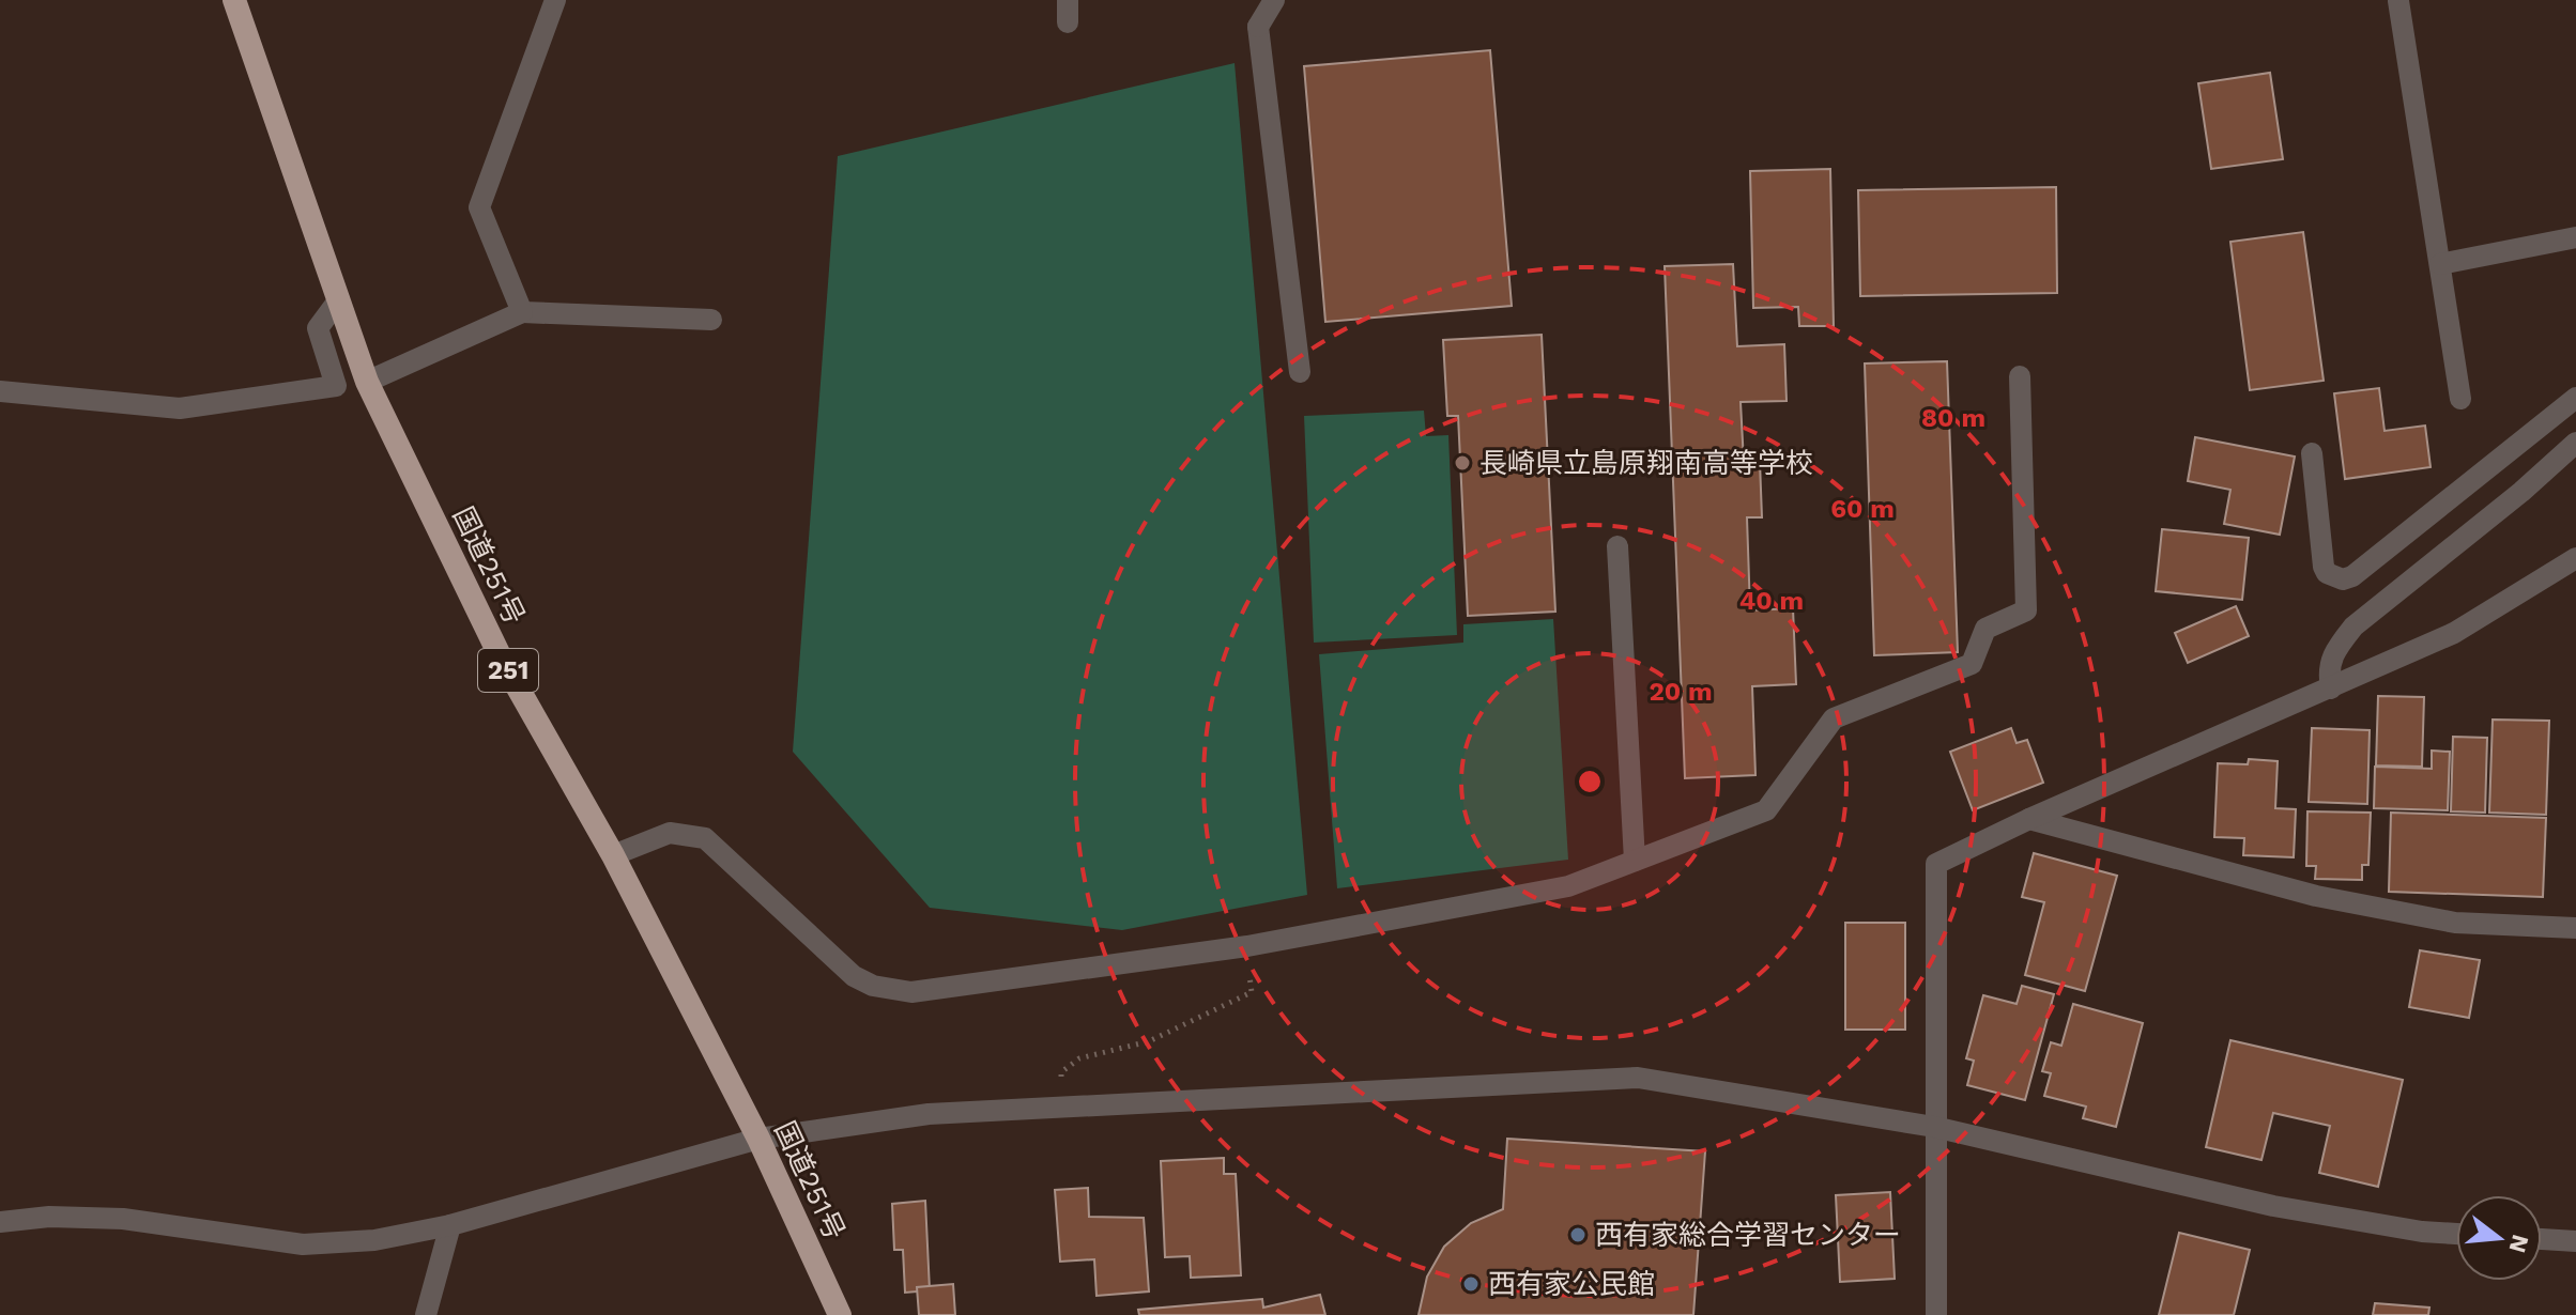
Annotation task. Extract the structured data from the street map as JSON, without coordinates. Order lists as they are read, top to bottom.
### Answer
{
  "streets": {
    "highway": ["国道251号", "251"]
  },
  "places": ["長崎県立島原翔南高等学校", "西有家総合学習センター", "西有家公民館"],
  "north": "right",
  "rings": [
    "80 m",
    "60 m",
    "40 m",
    "20 m"
  ]
}
